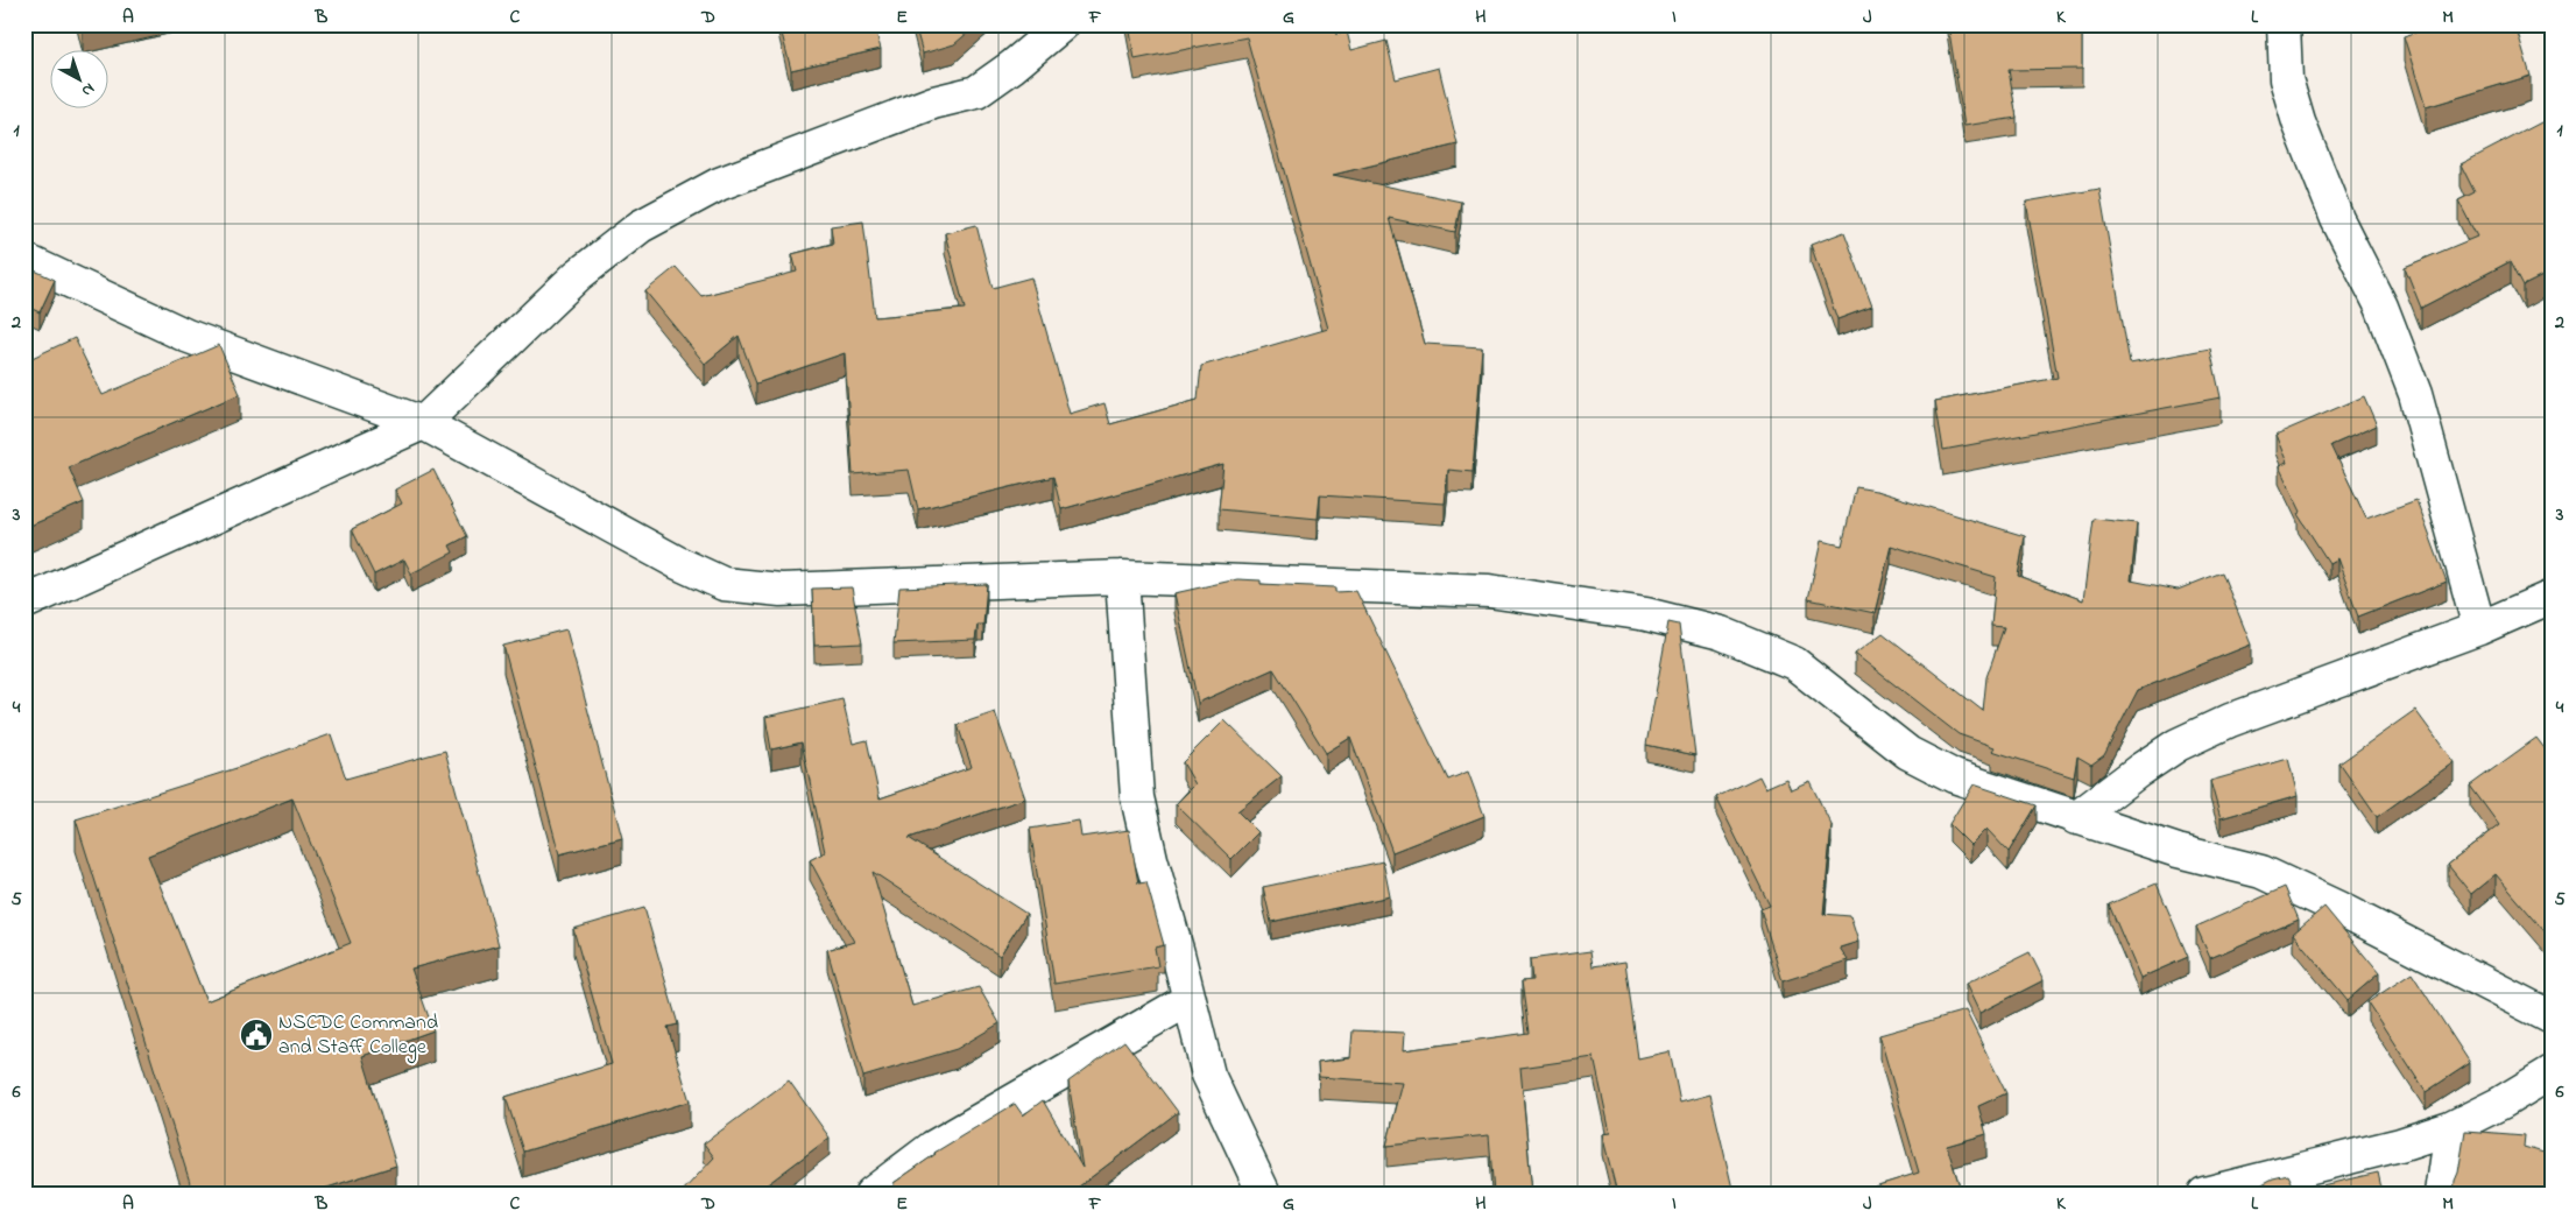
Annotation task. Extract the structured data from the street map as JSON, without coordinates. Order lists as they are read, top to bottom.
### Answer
{
  "places": {
    "public building": ["NSCDC Command and Staff College"]
  },
  "north": "bottom right",
  "grid": {
    "columns": [
      "A",
      "B",
      "C",
      "D",
      "E",
      "F",
      "G",
      "H",
      "I",
      "J",
      "K",
      "L",
      "M"
    ],
    "rows": [
      "1",
      "2",
      "3",
      "4",
      "5",
      "6"
    ]
  }
}
